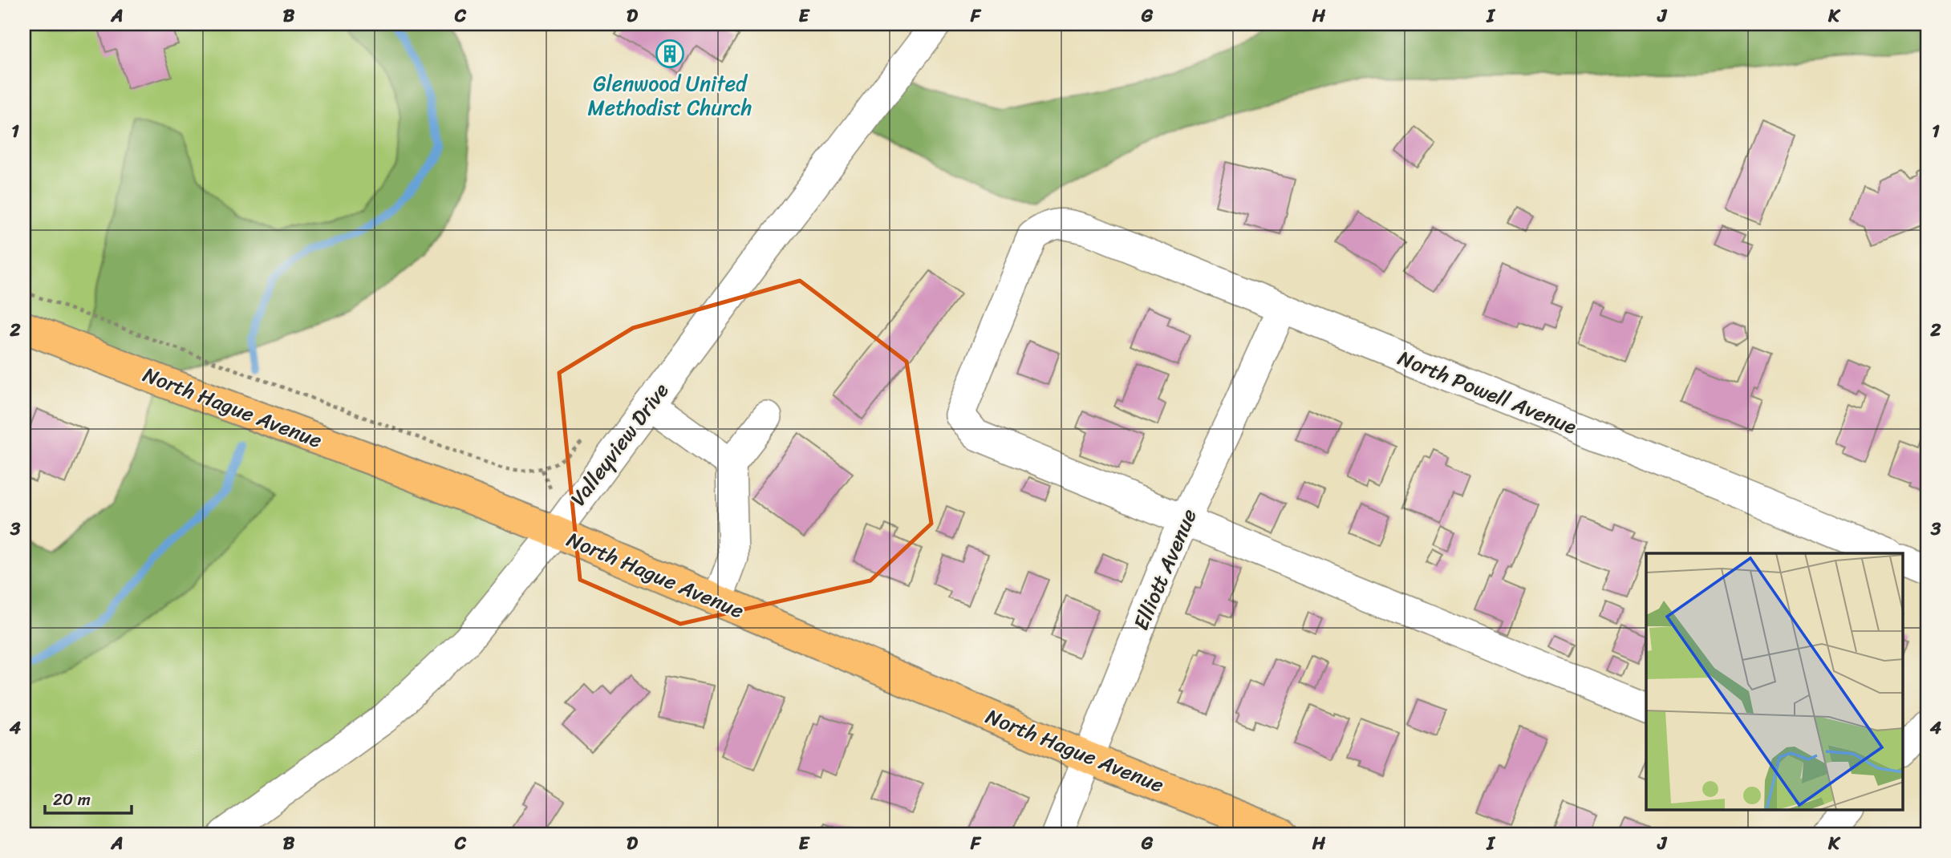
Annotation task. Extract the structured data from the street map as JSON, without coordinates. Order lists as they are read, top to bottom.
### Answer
{
  "streets": {
    "main road": ["North Hague Avenue"],
    "street": ["North Powell Avenue", "Valleyview Drive", "Elliott Avenue"]
  },
  "crossings": [
    ["North Powell Avenue", "Elliott Avenue"],
    ["North Hague Avenue", "Valleyview Drive"],
    ["North Hague Avenue", "Elliott Avenue"]
  ],
  "places": {
    "building": ["Glenwood United Methodist Church"]
  },
  "scale_bar": "20 m",
  "grid": {
    "columns": [
      "A",
      "B",
      "C",
      "D",
      "E",
      "F",
      "G",
      "H",
      "I",
      "J",
      "K"
    ],
    "rows": [
      "1",
      "2",
      "3",
      "4"
    ]
  }
}
